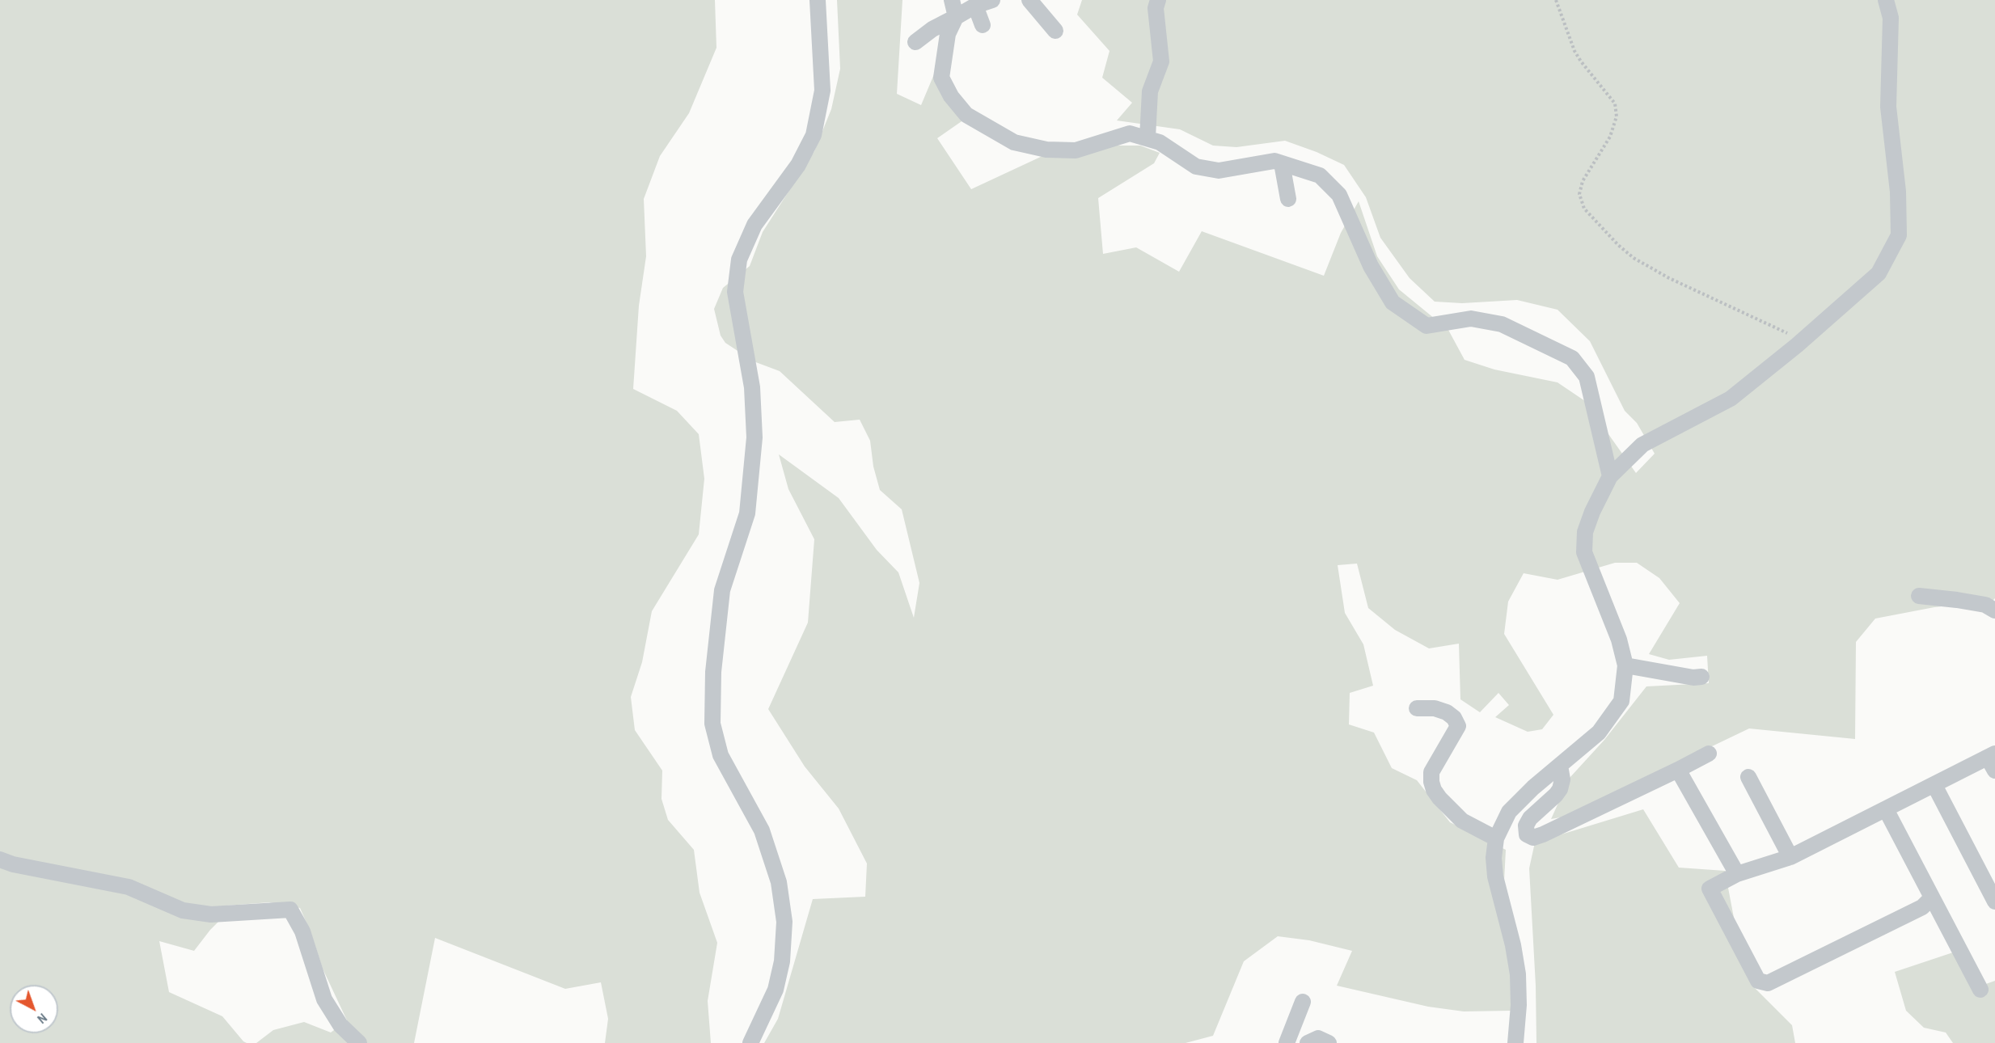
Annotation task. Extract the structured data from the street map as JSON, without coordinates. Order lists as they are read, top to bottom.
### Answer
{
  "north": "bottom right"
}
